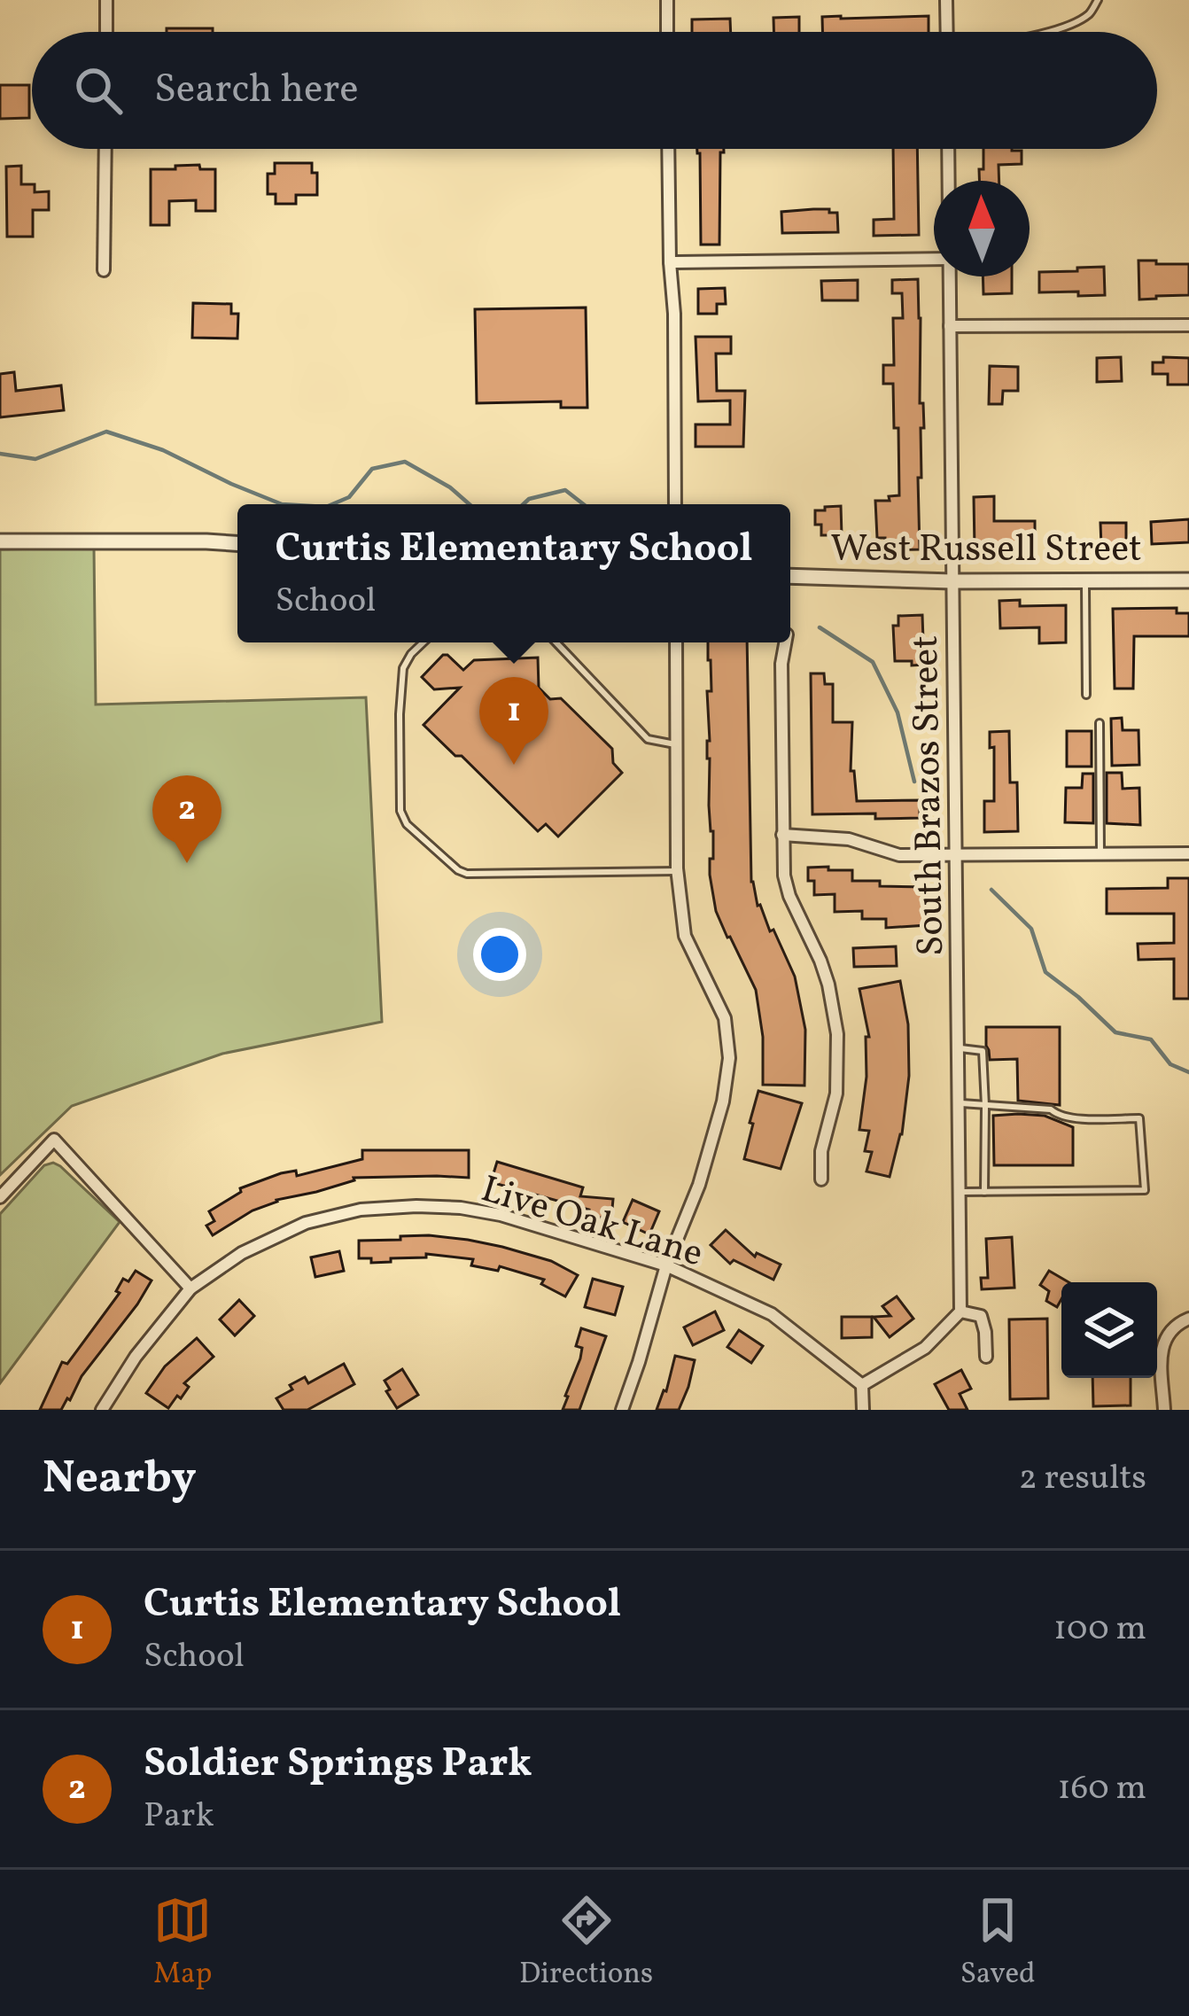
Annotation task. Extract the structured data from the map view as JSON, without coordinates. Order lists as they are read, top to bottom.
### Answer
{
  "streets": {
    "street": ["West Russell Street", "South Brazos Street", "Live Oak Lane"]
  },
  "crossings": [
    ["West Russell Street", "South Brazos Street"]
  ],
  "north": "top",
  "page": {
    "search": "Search here",
    "popup": ["Curtis Elementary School", "School"],
    "pins": ["1", "2"],
    "heading": ["Nearby", "2 results"],
    "list": [
      {
        "mark": "1",
        "name": "Curtis Elementary School",
        "note": "School",
        "value": "100 m"
      },
      {
        "mark": "2",
        "name": "Soldier Springs Park",
        "note": "Park",
        "value": "160 m"
      }
    ],
    "nav": ["Map", "Directions", "Saved"]
  }
}
